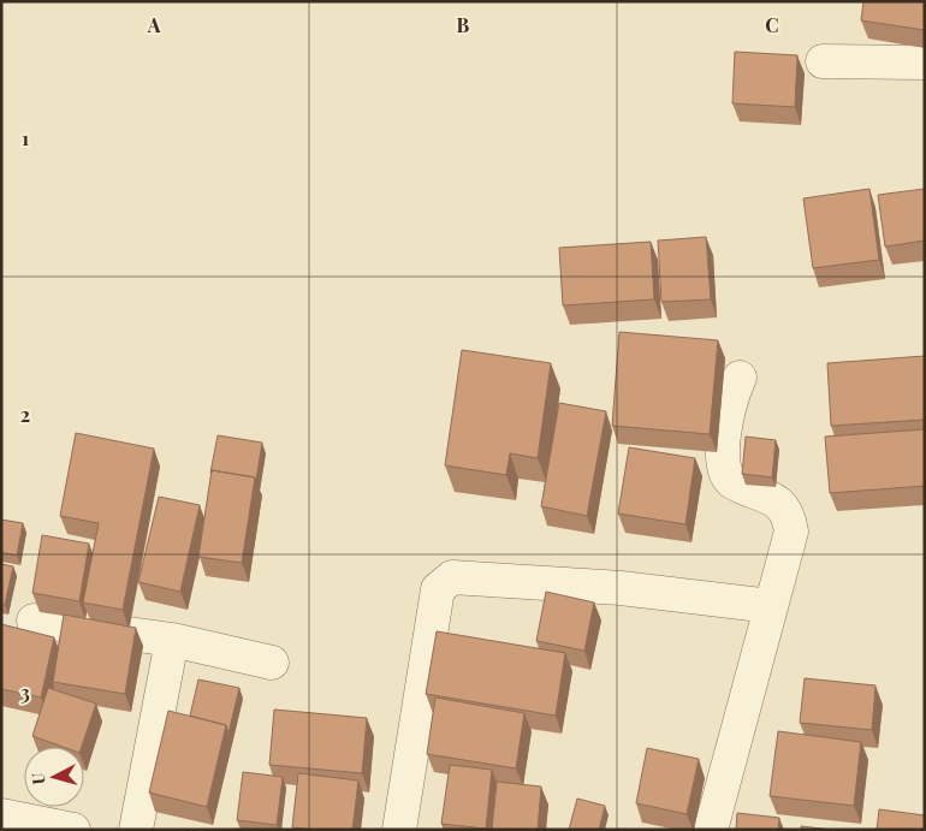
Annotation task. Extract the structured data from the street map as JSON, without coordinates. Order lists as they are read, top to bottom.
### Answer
{
  "north": "left",
  "grid": {
    "columns": ["A", "B", "C"],
    "rows": ["1", "2", "3"]
  }
}
